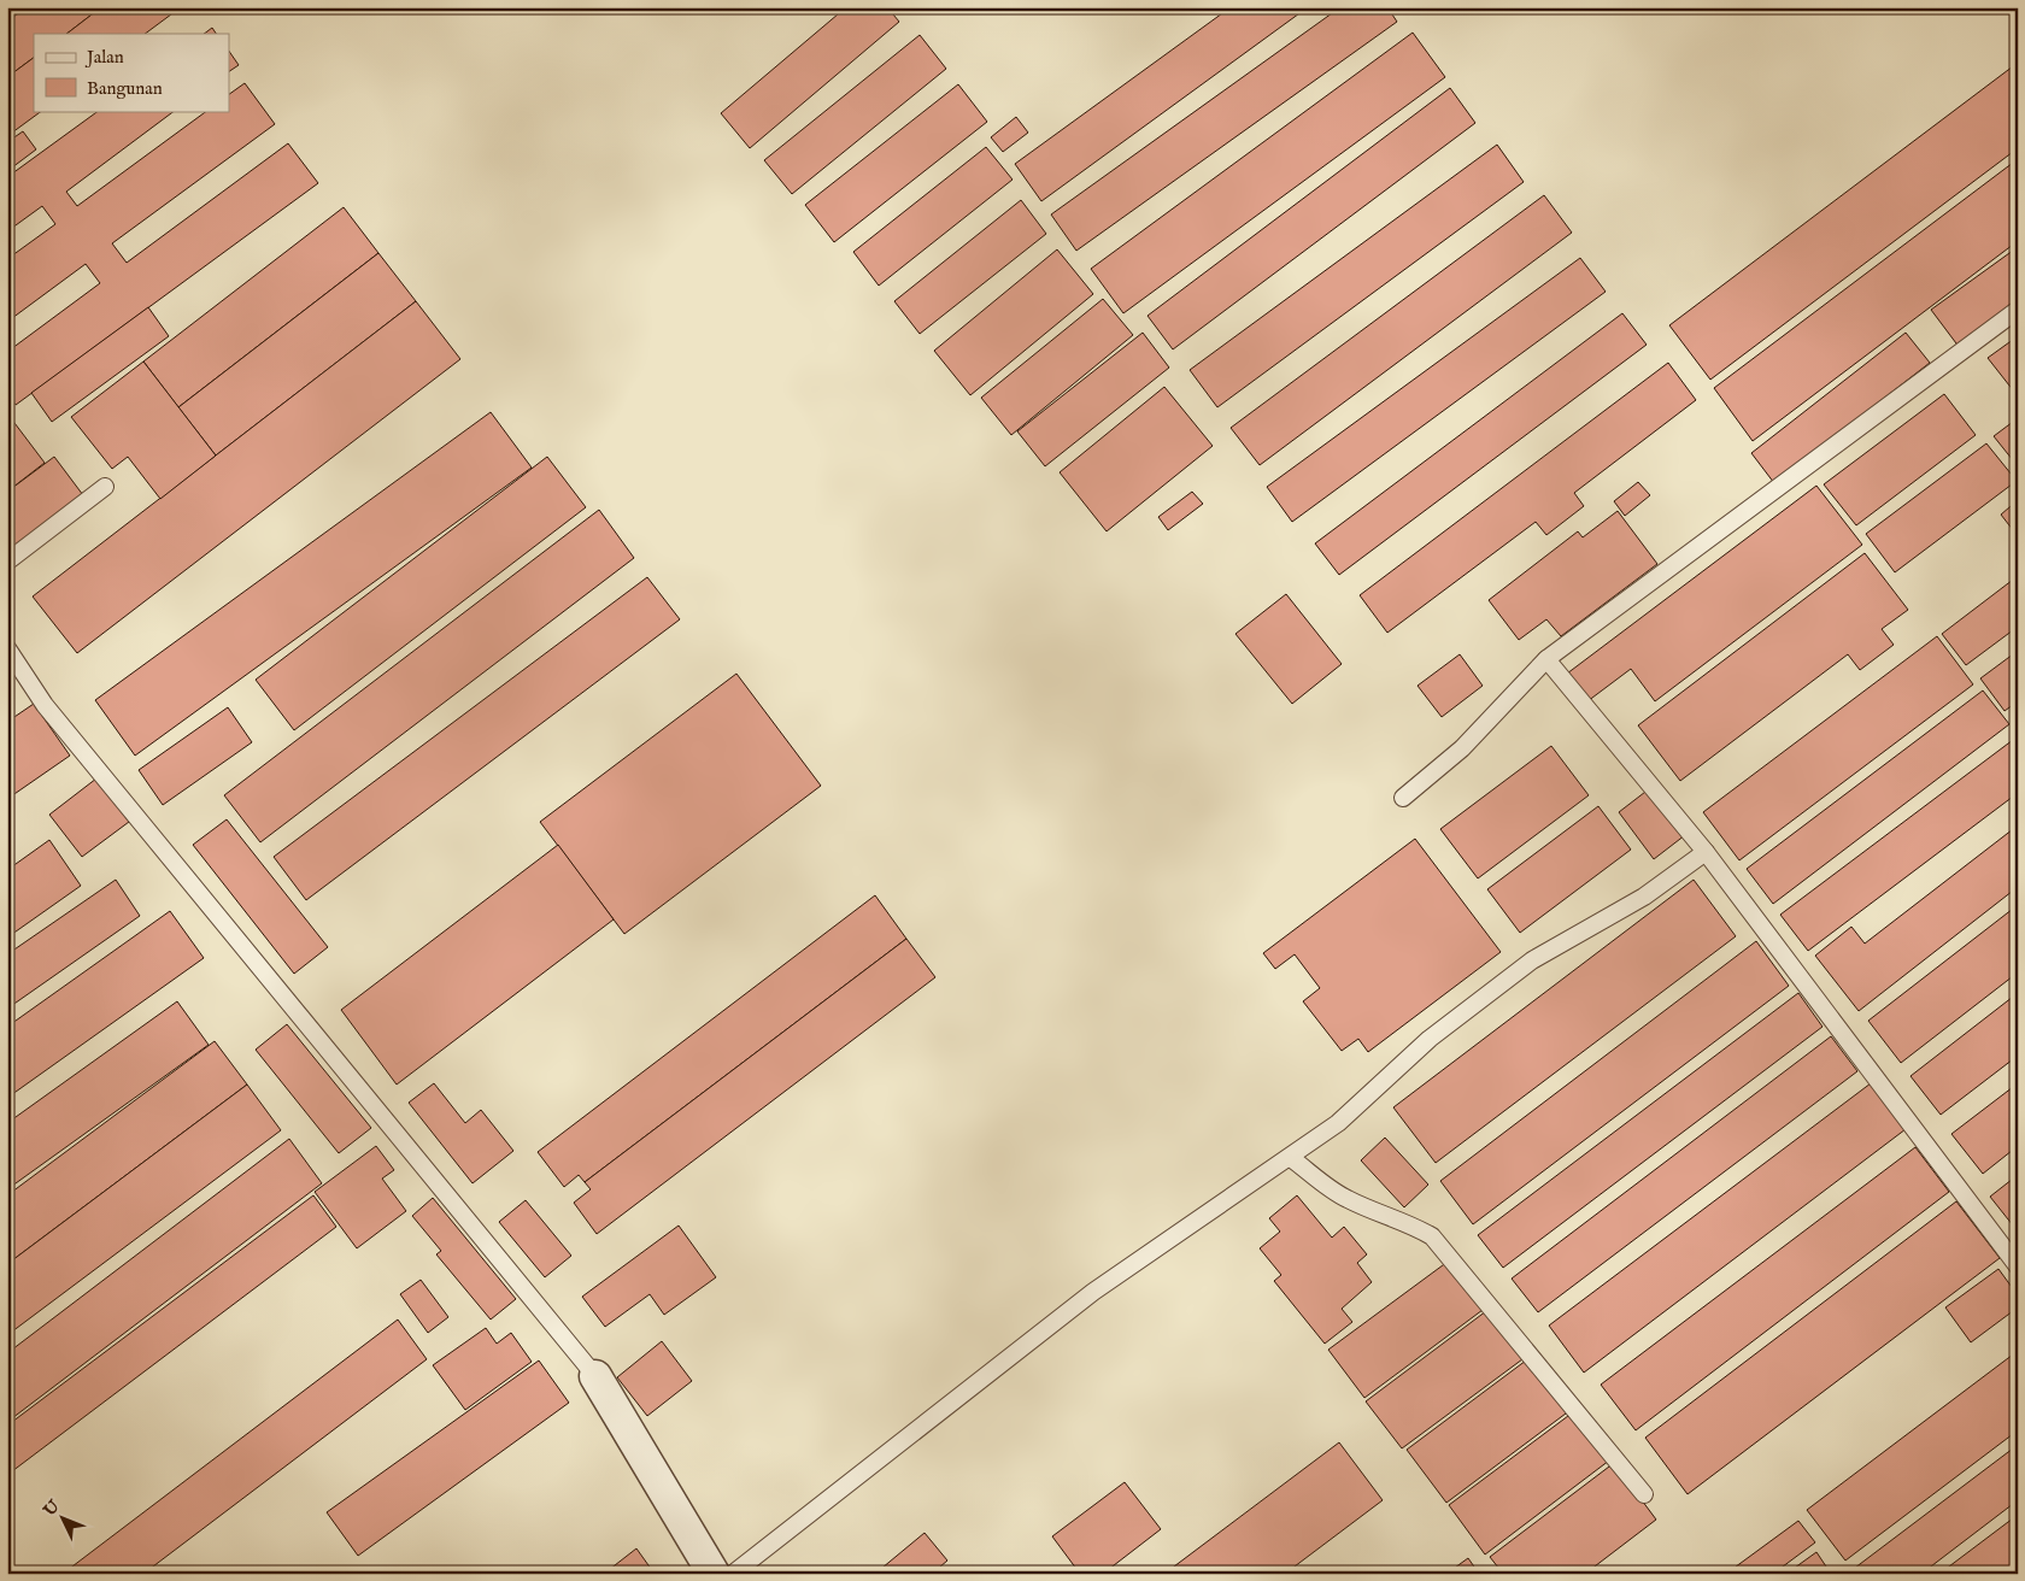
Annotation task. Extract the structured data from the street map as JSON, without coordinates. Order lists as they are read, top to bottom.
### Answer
{
  "legend": ["Jalan", "Bangunan"],
  "north": "top left"
}
